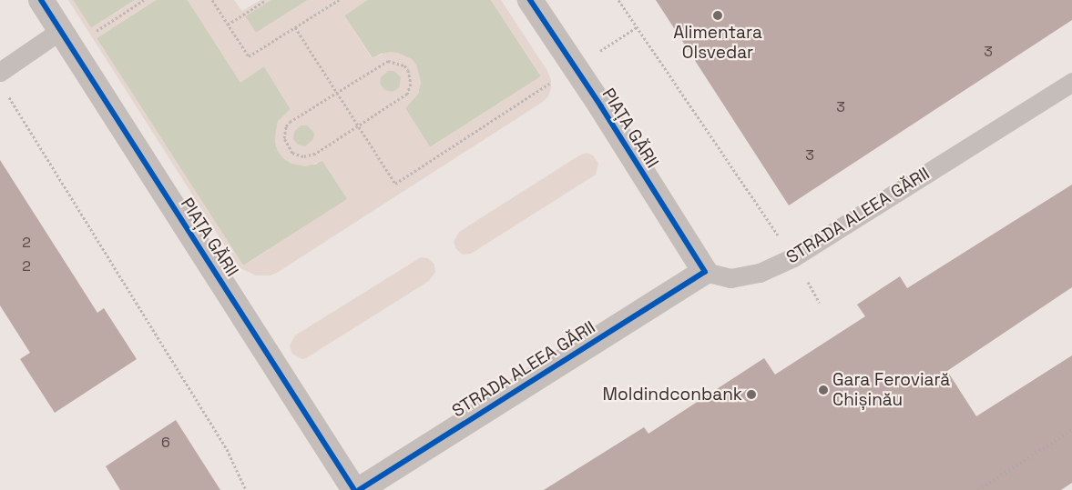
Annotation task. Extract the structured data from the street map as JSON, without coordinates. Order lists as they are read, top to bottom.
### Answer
{
  "streets": {
    "street": ["PIAȚA GĂRII", "STRADA ALEEA GĂRII"]
  },
  "crossings": [
    ["PIAȚA GĂRII", "STRADA ALEEA GĂRII"]
  ],
  "places": ["Alimentara Olsvedar", "Gara Feroviară Chișinău", "Moldindconbank"],
  "house_numbers": [
    "3",
    "3",
    "3",
    "2",
    "2",
    "6"
  ]
}
